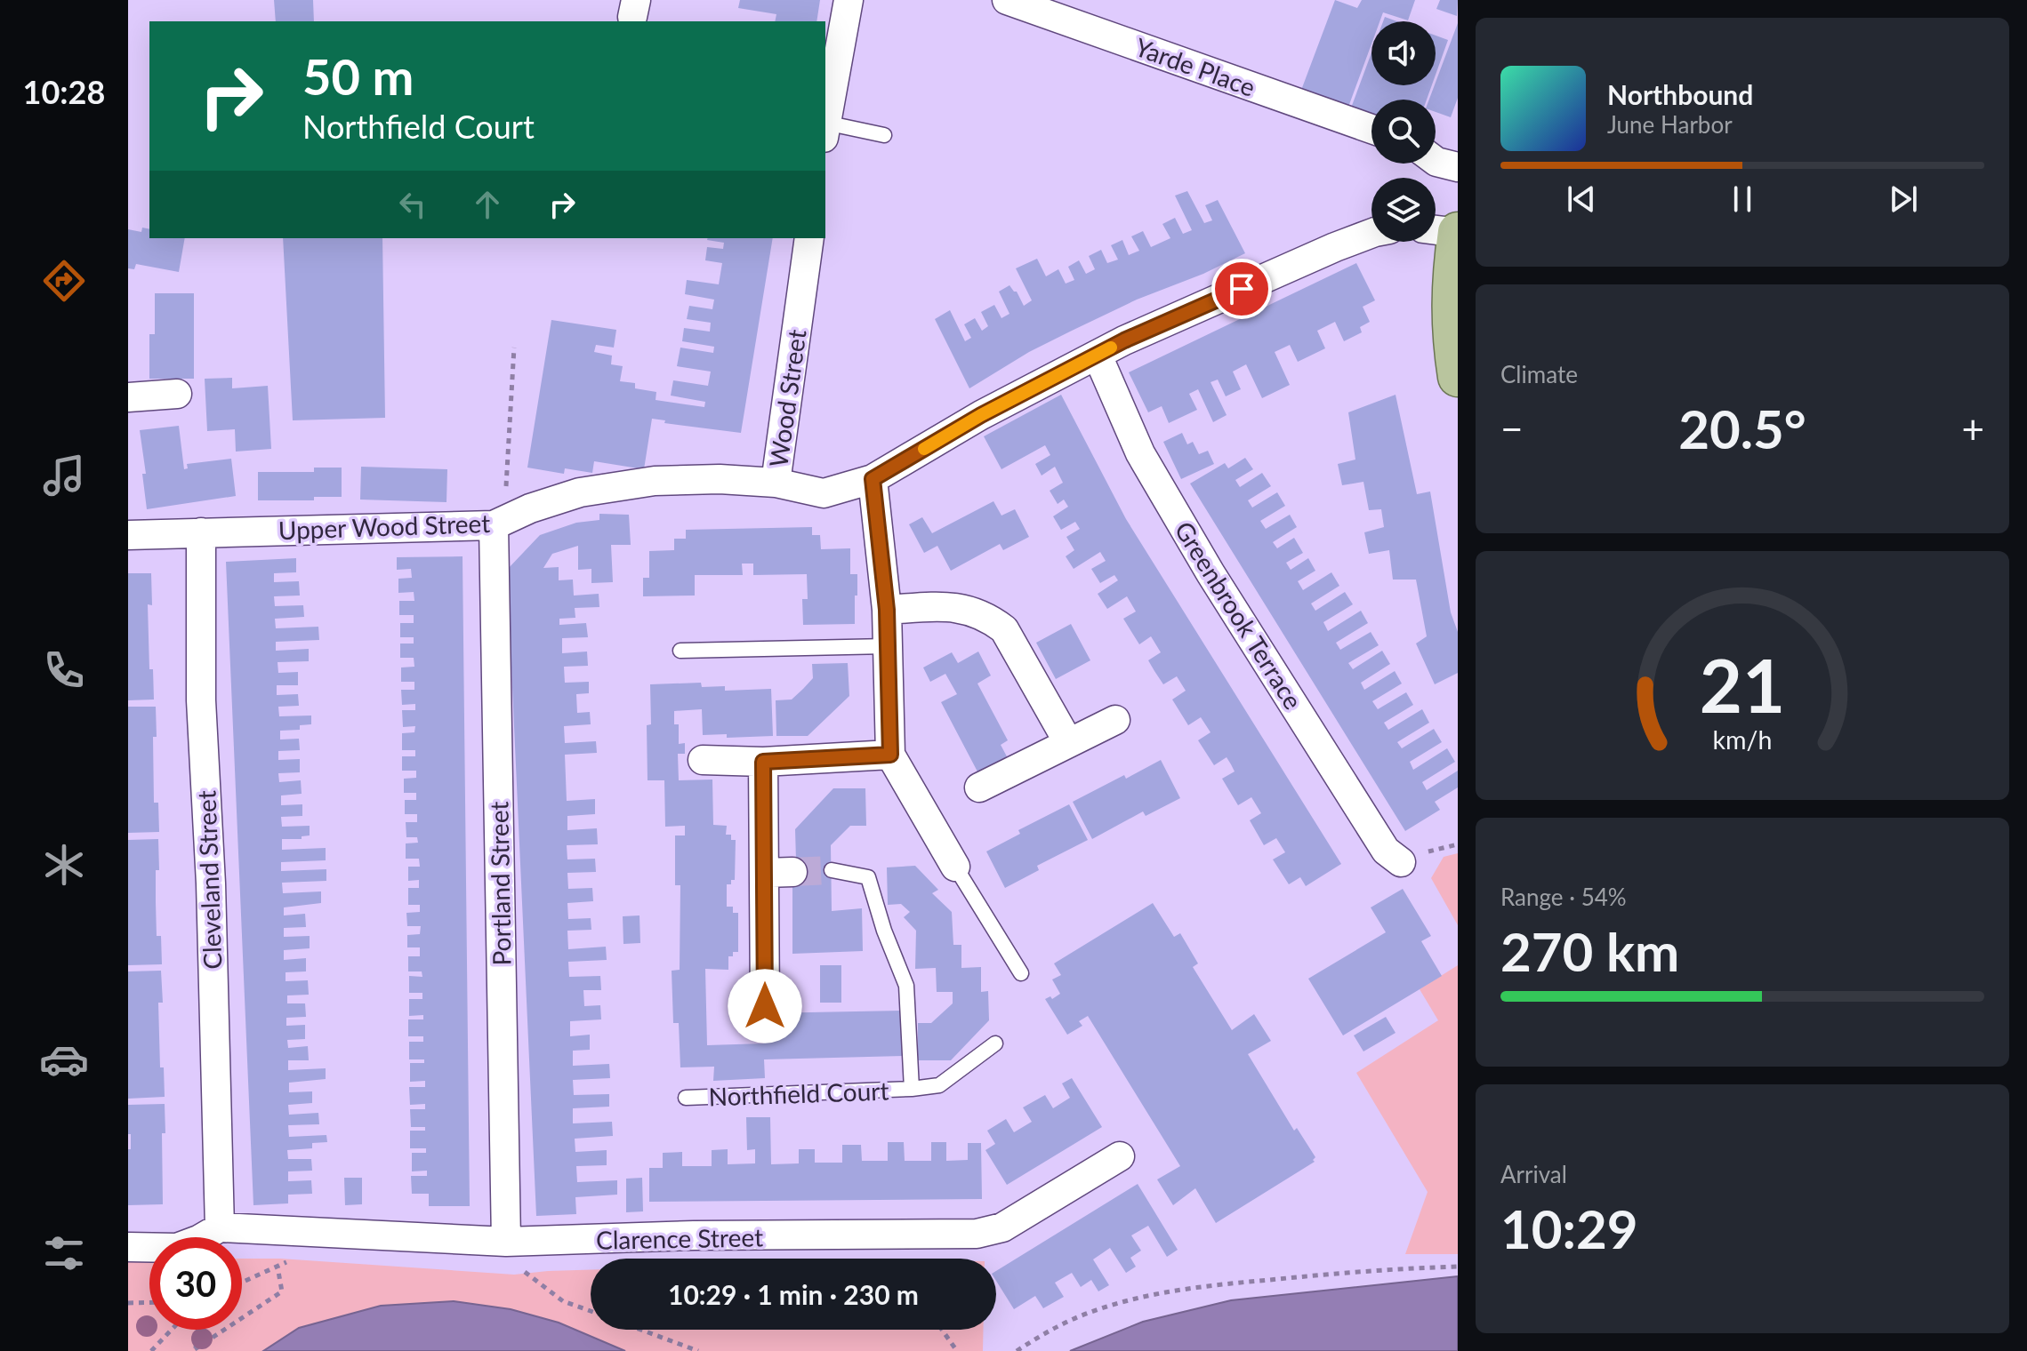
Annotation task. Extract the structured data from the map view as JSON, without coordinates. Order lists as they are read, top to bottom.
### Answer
{
  "streets": {
    "street": [
      "Yarde Place",
      "Wood Street",
      "Upper Wood Street",
      "Greenbrook Terrace",
      "Cleveland Street",
      "Portland Street",
      "Clarence Street"
    ],
    "lane": ["Northfield Court"]
  },
  "crossings": [
    ["Wood Street", "Upper Wood Street"],
    ["Wood Street", "Greenbrook Terrace"],
    ["Upper Wood Street", "Cleveland Street"],
    ["Upper Wood Street", "Portland Street"],
    ["Cleveland Street", "Clarence Street"],
    ["Portland Street", "Clarence Street"]
  ],
  "page": {
    "tabs": "10:28",
    "turn": ["50 m", "Northfield Court"],
    "song": ["Northbound", "June Harbor"],
    "tile": [
      "Climate",
      ["Range · 54%", "270 km"],
      ["Arrival", "10:29"]
    ],
    "heat": ["−", "20.5°", "+"],
    "limit": "30",
    "trip": "10:29 · 1 min · 230 m",
    "gauge": ["21", "km/h"]
  }
}
